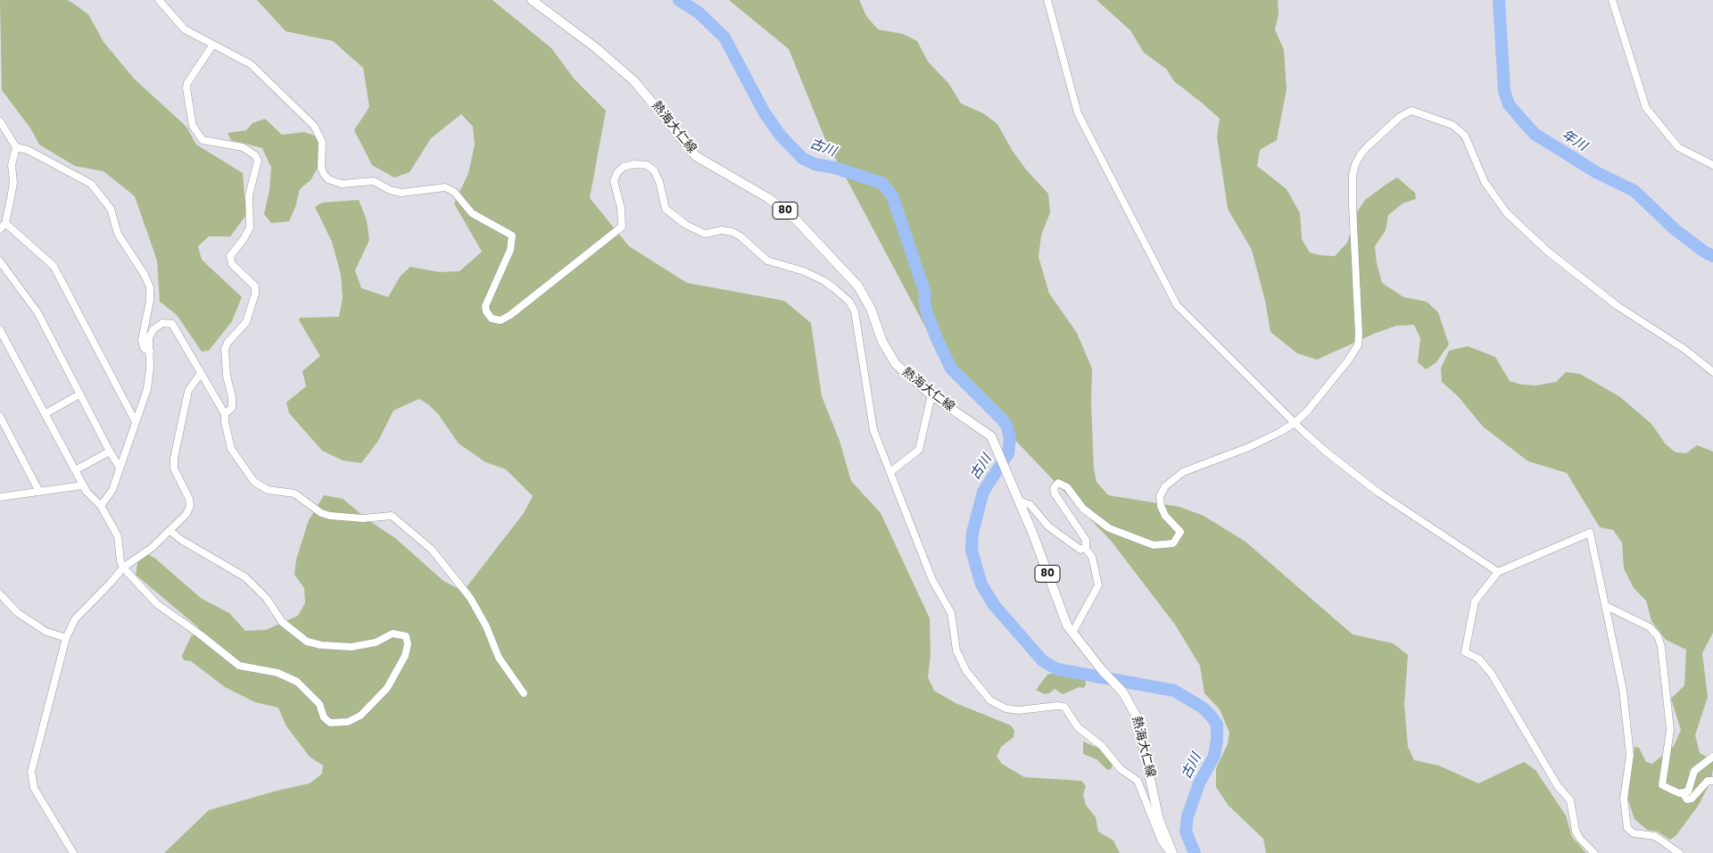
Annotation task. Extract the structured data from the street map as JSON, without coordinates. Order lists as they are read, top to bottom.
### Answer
{
  "streets": {
    "main road": ["熱海大仁線", "80"]
  },
  "water": ["年川", "古川"]
}
